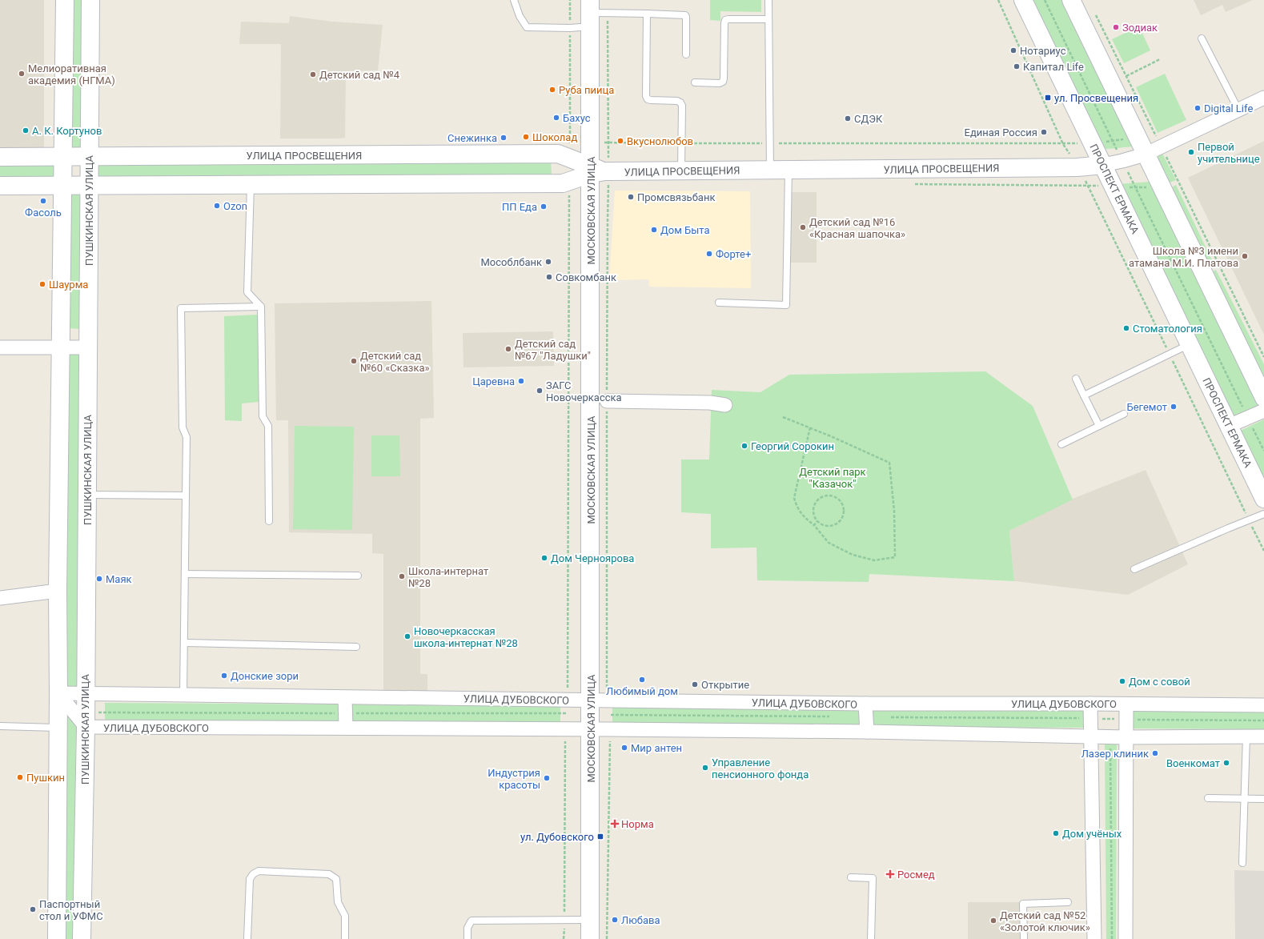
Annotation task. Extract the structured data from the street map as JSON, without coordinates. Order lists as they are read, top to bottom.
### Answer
{
  "streets": {
    "main road": [
      "УЛИЦА ПРОСВЕЩЕНИЯ",
      "ПРОСПЕКТ ЕРМАКА",
      "ПУШКИНСКАЯ УЛИЦА",
      "МОСКОВСКАЯ УЛИЦА"
    ],
    "street": ["УЛИЦА ДУБОВСКОГО"]
  },
  "crossings": [
    ["УЛИЦА ПРОСВЕЩЕНИЯ", "ПРОСПЕКТ ЕРМАКА"],
    ["УЛИЦА ПРОСВЕЩЕНИЯ", "ПУШКИНСКАЯ УЛИЦА"],
    ["УЛИЦА ПРОСВЕЩЕНИЯ", "МОСКОВСКАЯ УЛИЦА"],
    ["ПУШКИНСКАЯ УЛИЦА", "УЛИЦА ДУБОВСКОГО"],
    ["МОСКОВСКАЯ УЛИЦА", "УЛИЦА ДУБОВСКОГО"]
  ],
  "parks": ["Детский парк \"Казачок\""],
  "places": {
    "other": [
      "Зодиак",
      "Нотариус",
      "Капитал Life",
      "Мелиоративная академия (НГМА)",
      "Детский сад №4",
      "Руба пиица",
      "Digital Life",
      "Бахус",
      "СДЭК",
      "А. К. Кортунов",
      "Единая Россия",
      "Шоколад",
      "Снежинка",
      "Вкуснолюбов",
      "Первой учительнице",
      "Промсвязьбанк",
      "Фасоль",
      "Ozon",
      "ПП Еда",
      "Детский сад №16 «Красная шапочка»",
      "Дом Быта",
      "Форте+",
      "Школа №3 имени атамана М.И. Платова",
      "Мособлбанк",
      "Совкомбанк",
      "Шаурма",
      "Стоматология",
      "Детский сад №67 \"Ладушки\"",
      "Детский сад №60 «Сказка»",
      "Царевна",
      "ЗАГС Новочеркасска",
      "Бегемот",
      "Георгий Сорокин",
      "Дом Черноярова",
      "Школа-интернат №28",
      "Маяк",
      "Новочеркасская школа-интернат №28",
      "Донские зори",
      "Любимый дом",
      "Дом с совой",
      "Открытие",
      "Мир антен",
      "Лазер клиник",
      "Военкомат",
      "Управление пенсионного фонда",
      "Пушкин",
      "Индустрия красоты",
      "Дом учёных",
      "Паспортный стол и УФМС",
      "Любава",
      "Детский сад №52 «Золотой ключик»"
    ],
    "transit": ["ул. Просвещения", "ул. Дубовского"],
    "health": ["Норма", "Росмед"]
  }
}
